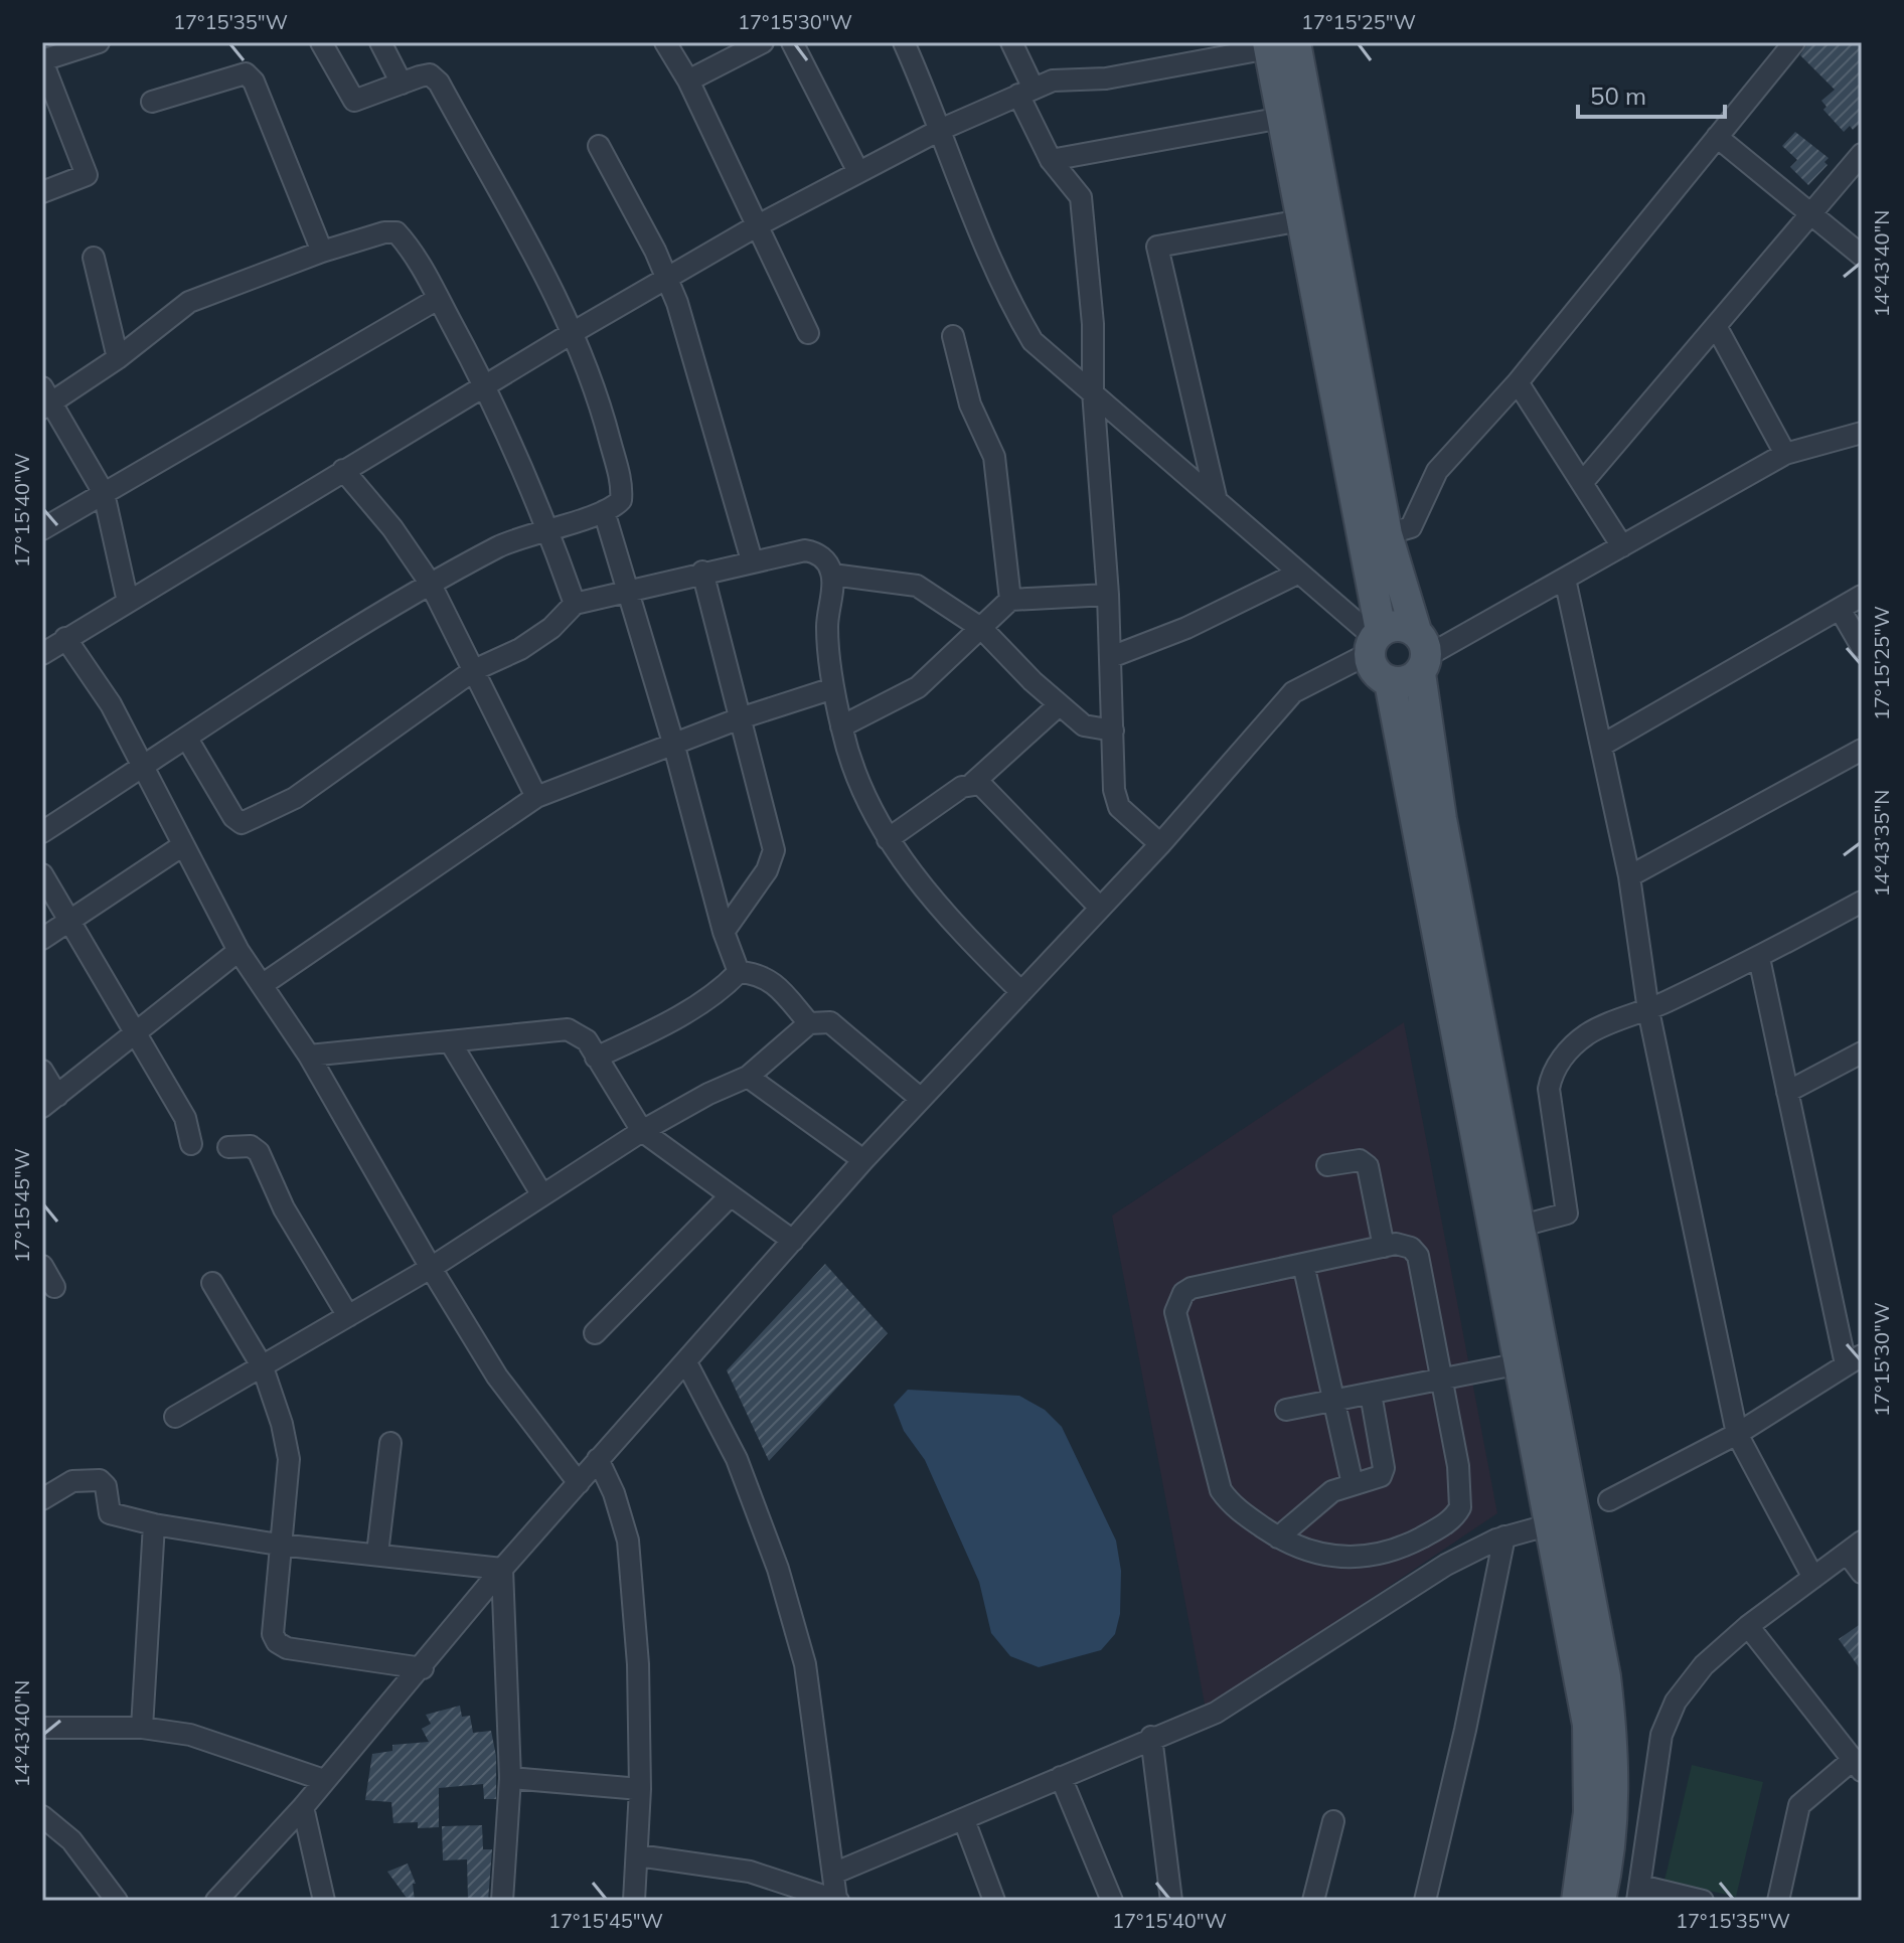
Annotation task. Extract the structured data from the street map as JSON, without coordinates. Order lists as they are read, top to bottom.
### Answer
{
  "scale_bar": "50 m",
  "coordinates": [
    "17°15'35\"W",
    "17°15'30\"W",
    "17°15'25\"W",
    "14°43'40\"N",
    "17°15'40\"W",
    "14°43'35\"N",
    "17°15'45\"W"
  ]
}
